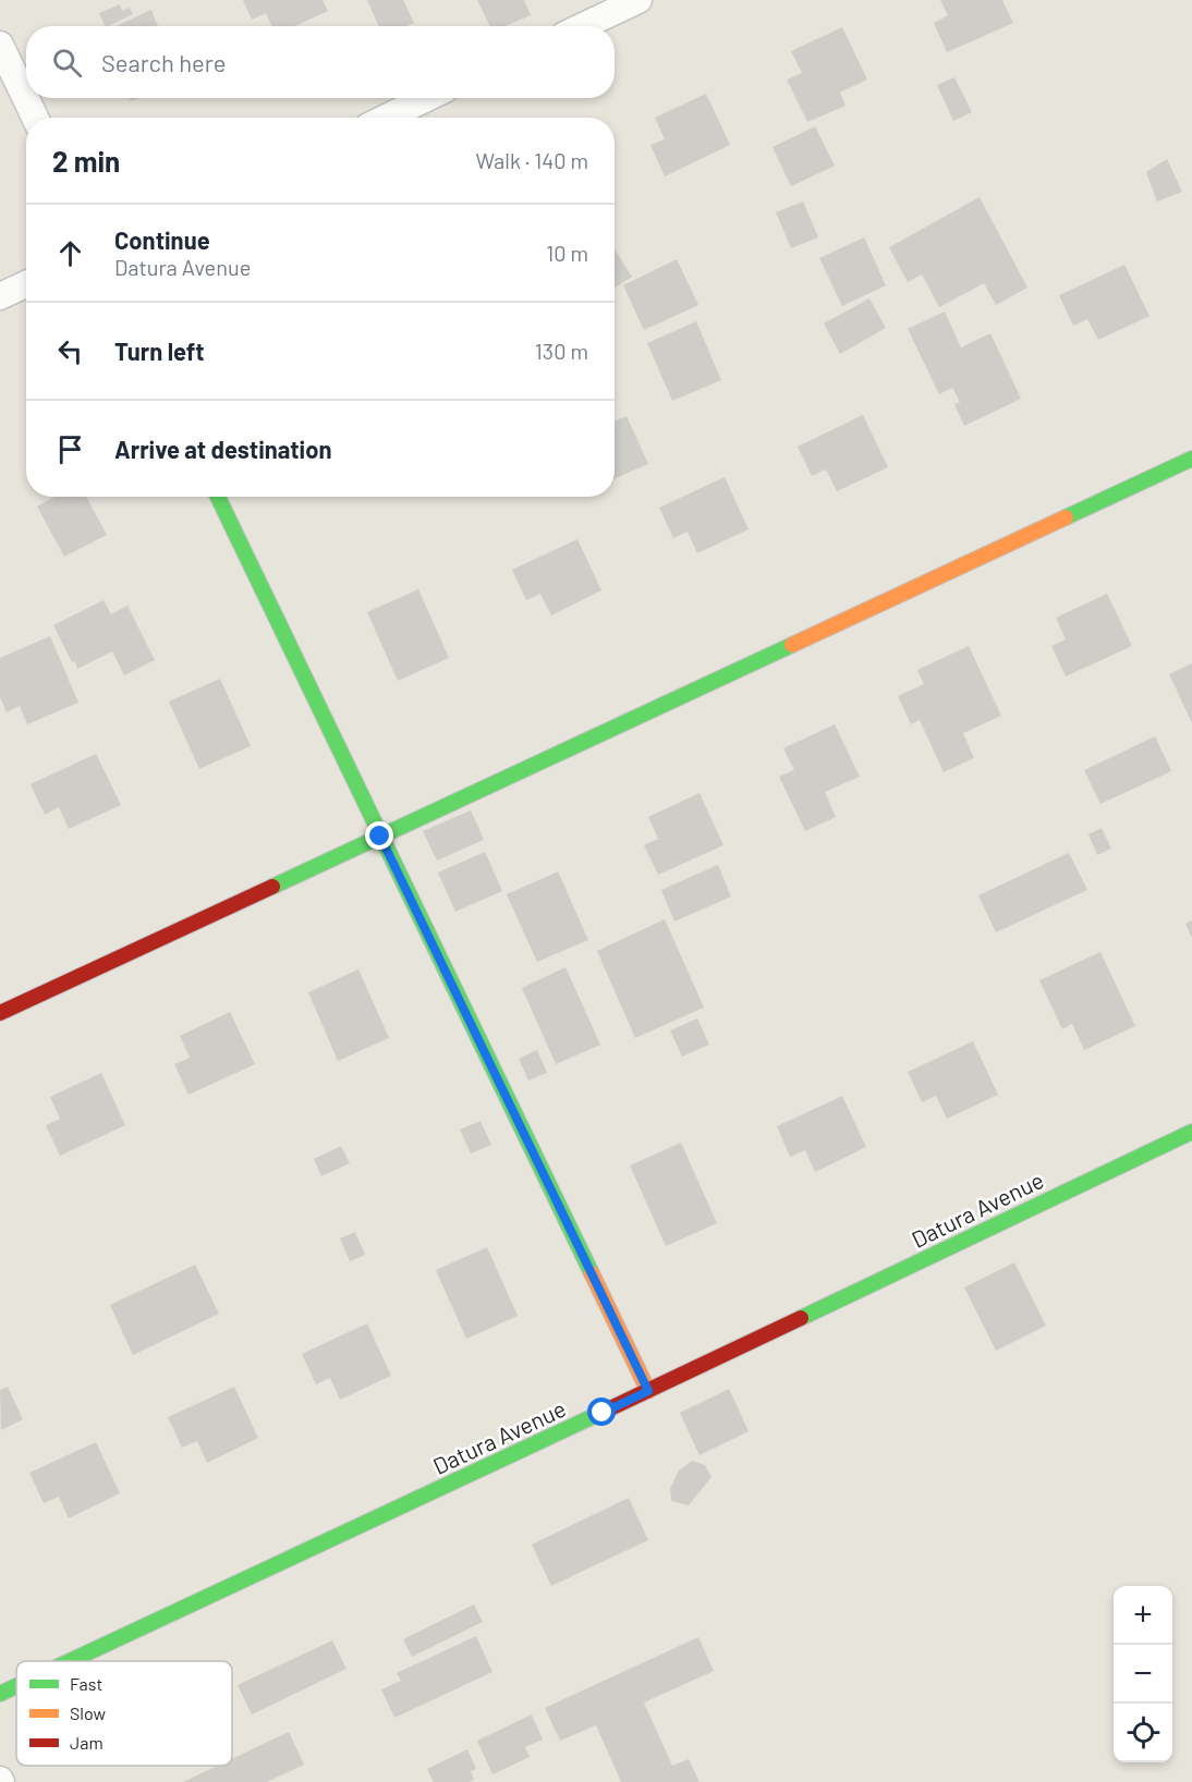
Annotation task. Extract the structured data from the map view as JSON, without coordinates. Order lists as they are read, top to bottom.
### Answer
{
  "streets": {
    "street": ["Datura Avenue"]
  },
  "legend": ["Fast", "Slow", "Jam"],
  "page": {
    "search": "Search here",
    "heading": ["2 min", "Walk · 140 m"],
    "list": [
      ["Continue", "Datura Avenue", "10 m"],
      ["Turn left", "130 m"],
      "Arrive at destination"
    ],
    "map_buttons": ["+", "−"]
  }
}
